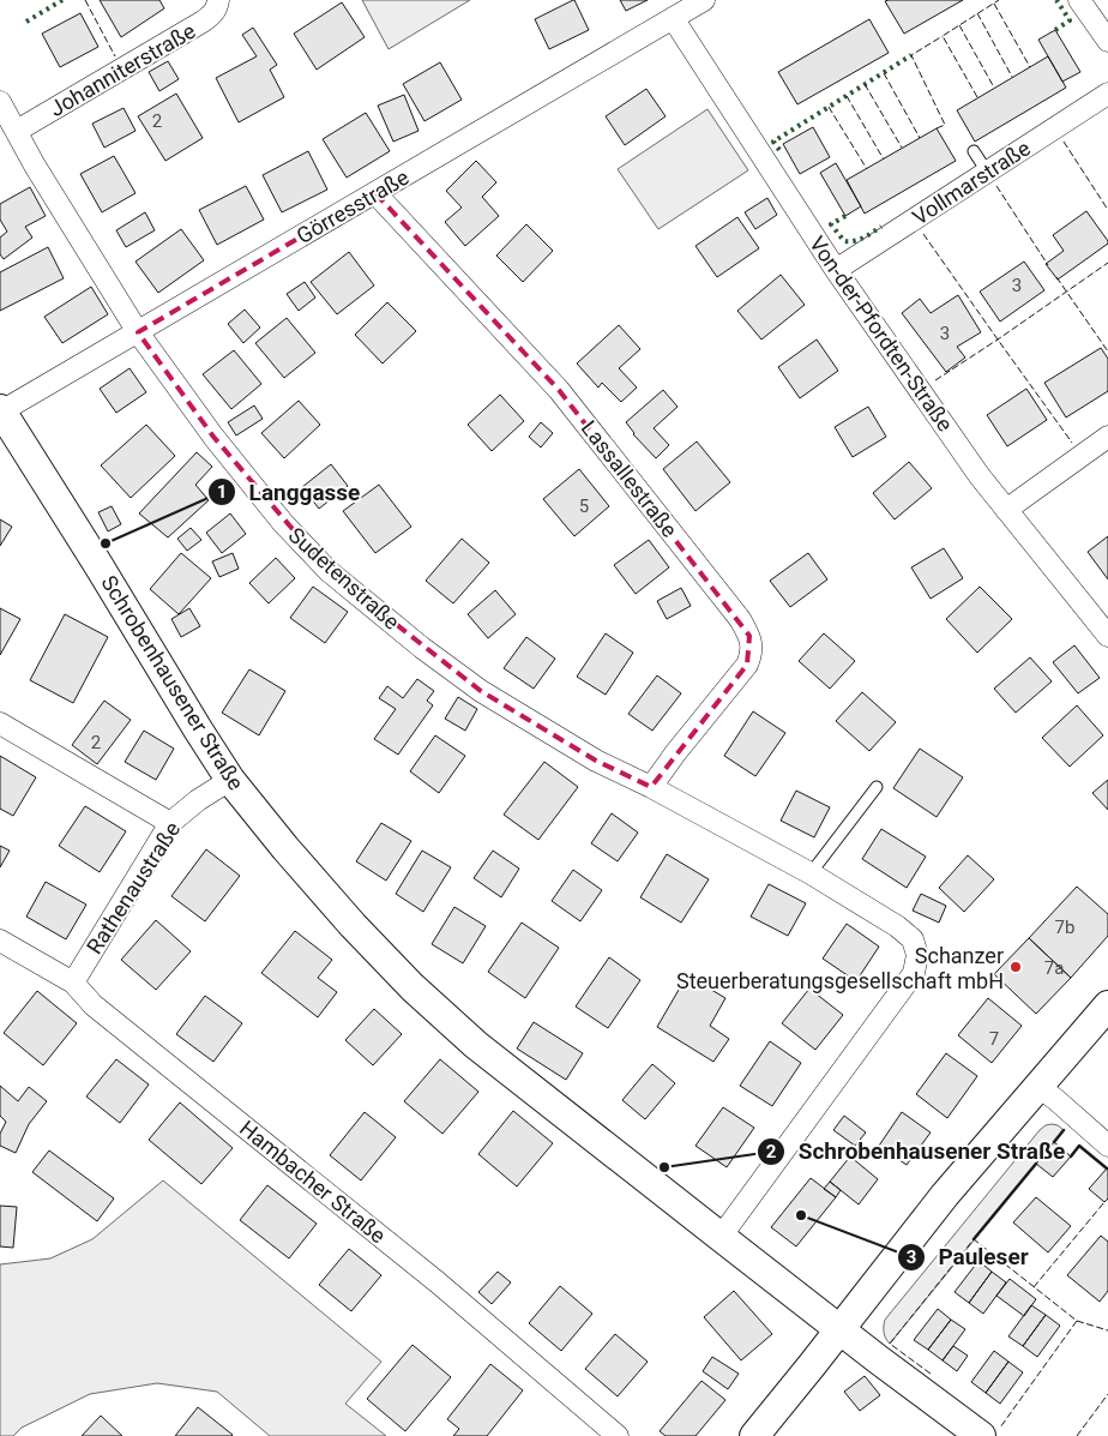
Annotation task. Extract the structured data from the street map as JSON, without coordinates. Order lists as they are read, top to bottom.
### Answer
{
  "streets": {
    "street": [
      "Johanniterstraße",
      "Vollmarstraße",
      "Görresstraße",
      "Von-der-Pfordten-Straße",
      "Lassallestraße",
      "Sudetenstraße",
      "Schrobenhausener Straße",
      "Rathenaustraße",
      "Hambacher Straße"
    ]
  },
  "crossings": [
    ["Johanniterstraße", "Sudetenstraße"],
    ["Vollmarstraße", "Von-der-Pfordten-Straße"],
    ["Görresstraße", "Von-der-Pfordten-Straße"],
    ["Görresstraße", "Lassallestraße"],
    ["Görresstraße", "Sudetenstraße"],
    ["Görresstraße", "Schrobenhausener Straße"],
    ["Lassallestraße", "Sudetenstraße"],
    ["Sudetenstraße", "Schrobenhausener Straße"],
    ["Schrobenhausener Straße", "Rathenaustraße"],
    ["Rathenaustraße", "Hambacher Straße"]
  ],
  "places": [
    "Langgasse",
    "Schanzer Steuerberatungsgesellschaft mbH",
    "Schrobenhausener Straße",
    "Pauleser"
  ],
  "house_numbers": [
    "2",
    "3",
    "3",
    "5",
    "2",
    "7b",
    "7a",
    "7"
  ]
}
